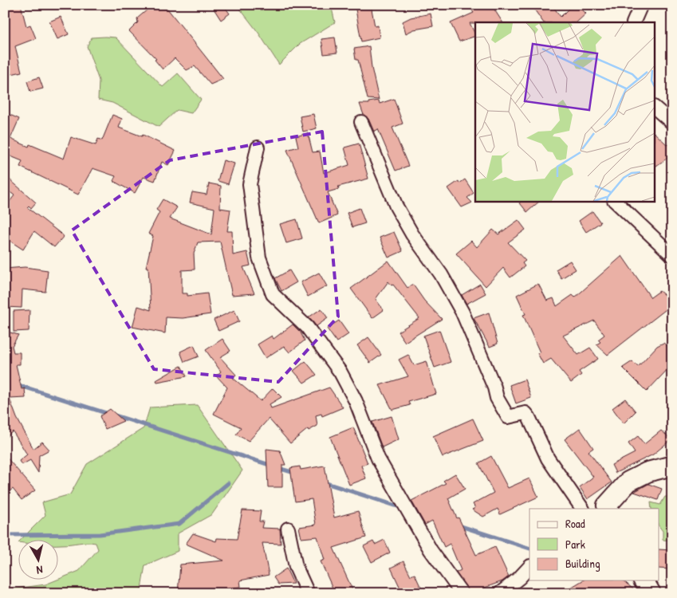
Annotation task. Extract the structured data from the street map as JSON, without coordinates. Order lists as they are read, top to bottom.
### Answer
{
  "legend": ["Road", "Park", "Building"],
  "north": "bottom"
}
